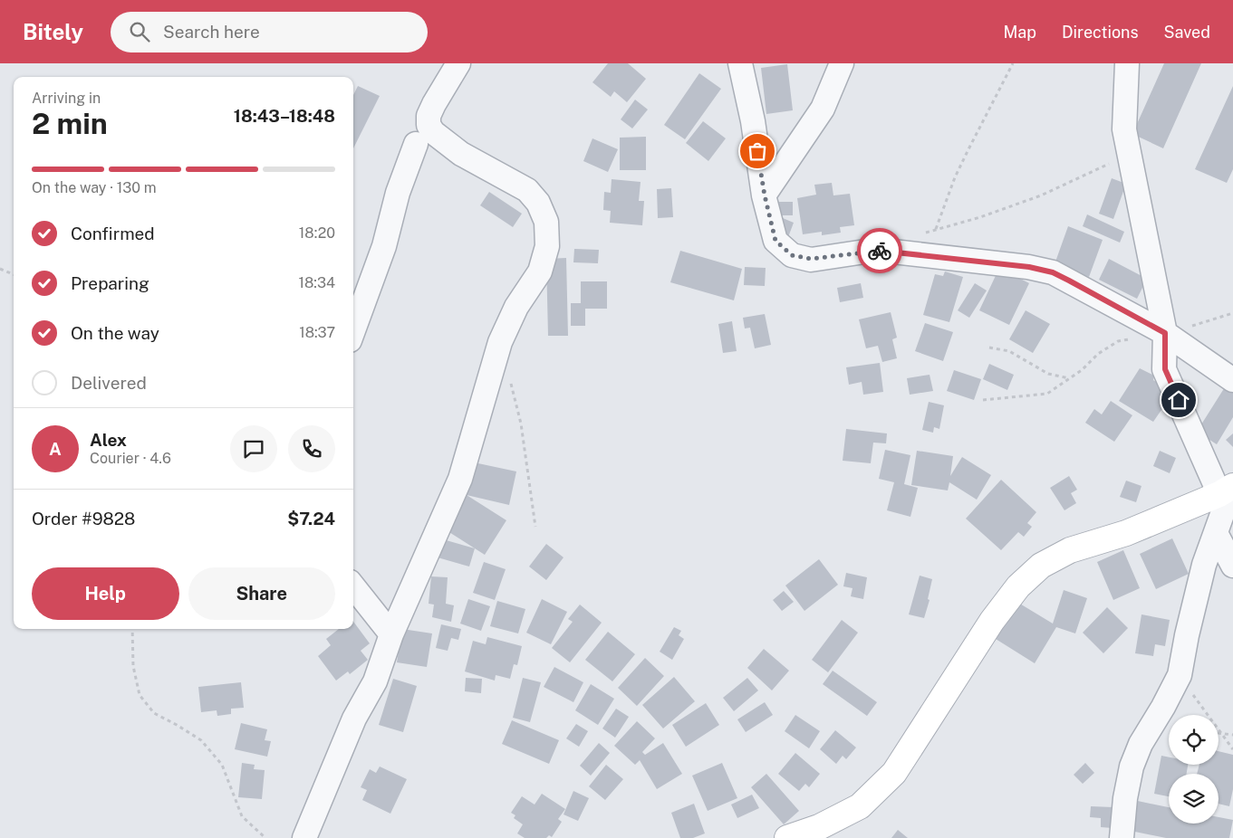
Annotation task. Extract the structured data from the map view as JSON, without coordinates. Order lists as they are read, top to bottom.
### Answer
{
  "page": {
    "header": "Bitely",
    "search": "Search here",
    "nav": ["Map", "Directions", "Saved"],
    "heading": ["2 min", "Arriving in", "18:43–18:48"],
    "panel": [
      "Alex",
      "Courier · 4.6",
      "Order #9828",
      "$7.24"
    ],
    "bar": "On the way · 130 m",
    "list": [
      ["Confirmed", "18:20"],
      ["Preparing", "18:34"],
      ["On the way", "18:37"],
      "Delivered"
    ],
    "round": "A",
    "buttons": ["Help", "Share"]
  }
}
